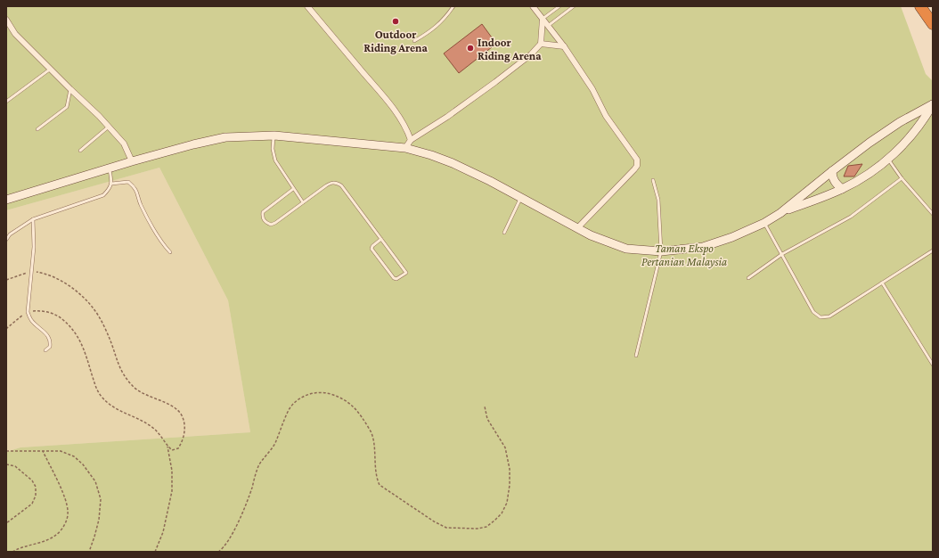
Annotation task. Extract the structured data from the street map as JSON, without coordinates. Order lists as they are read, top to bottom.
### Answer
{
  "parks": ["Taman Ekspo Pertanian Malaysia"],
  "places": ["Outdoor Riding Arena", "Indoor Riding Arena"]
}
